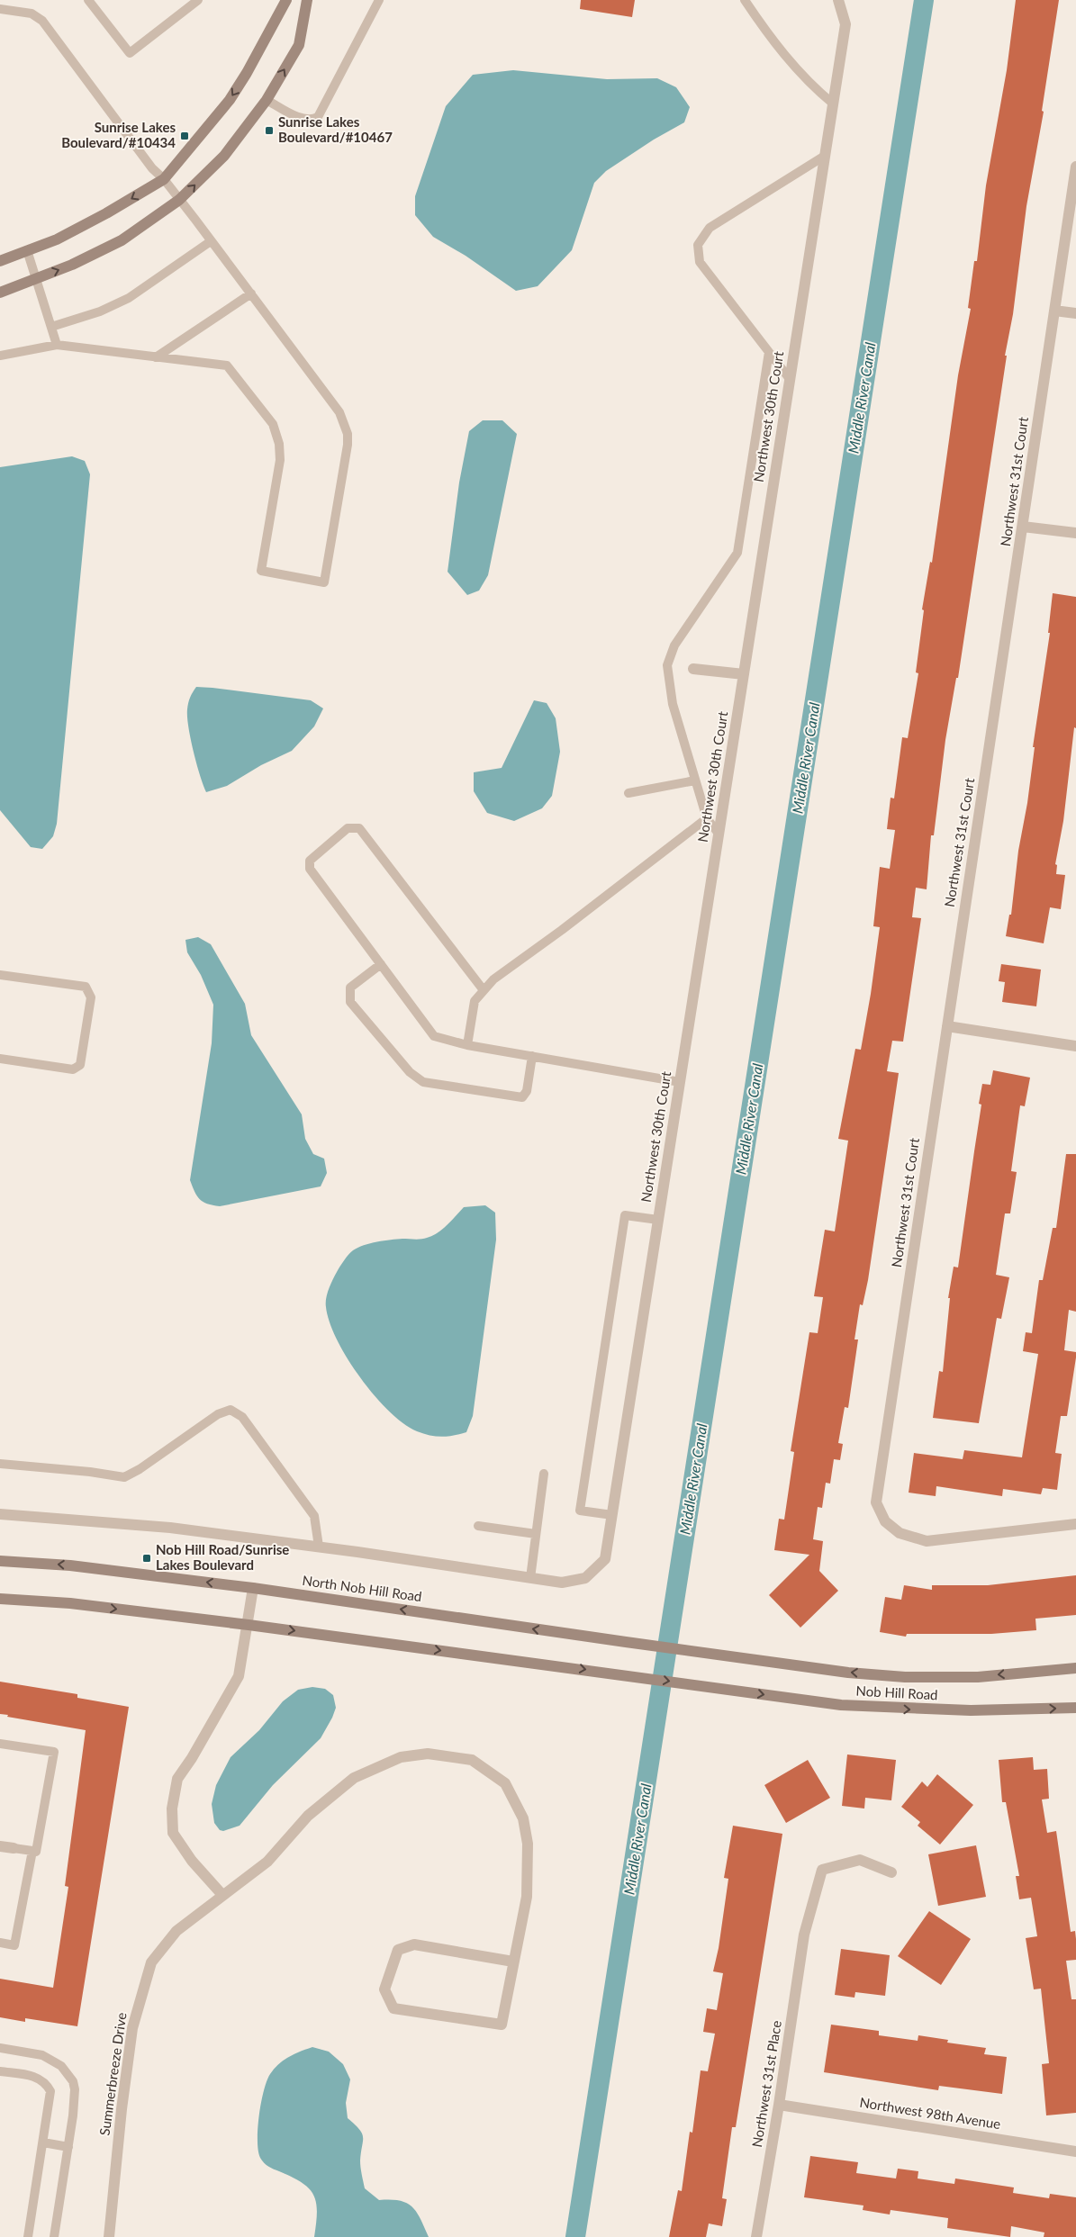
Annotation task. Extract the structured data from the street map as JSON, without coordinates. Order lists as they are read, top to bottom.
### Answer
{
  "streets": {
    "main road": ["North Nob Hill Road", "Nob Hill Road"],
    "street": [
      "Northwest 30th Court",
      "Northwest 31st Court",
      "Summerbreeze Drive",
      "Northwest 31st Place",
      "Northwest 98th Avenue"
    ]
  },
  "crossings": [
    ["North Nob Hill Road", "Nob Hill Road"],
    ["Northwest 31st Place", "Northwest 98th Avenue"]
  ],
  "water": ["Middle River Canal"],
  "places": {
    "transit": ["Sunrise Lakes Boulevard/#10467", "Sunrise Lakes Boulevard/#10434", "Nob Hill Road/Sunrise Lakes Boulevard"]
  }
}
